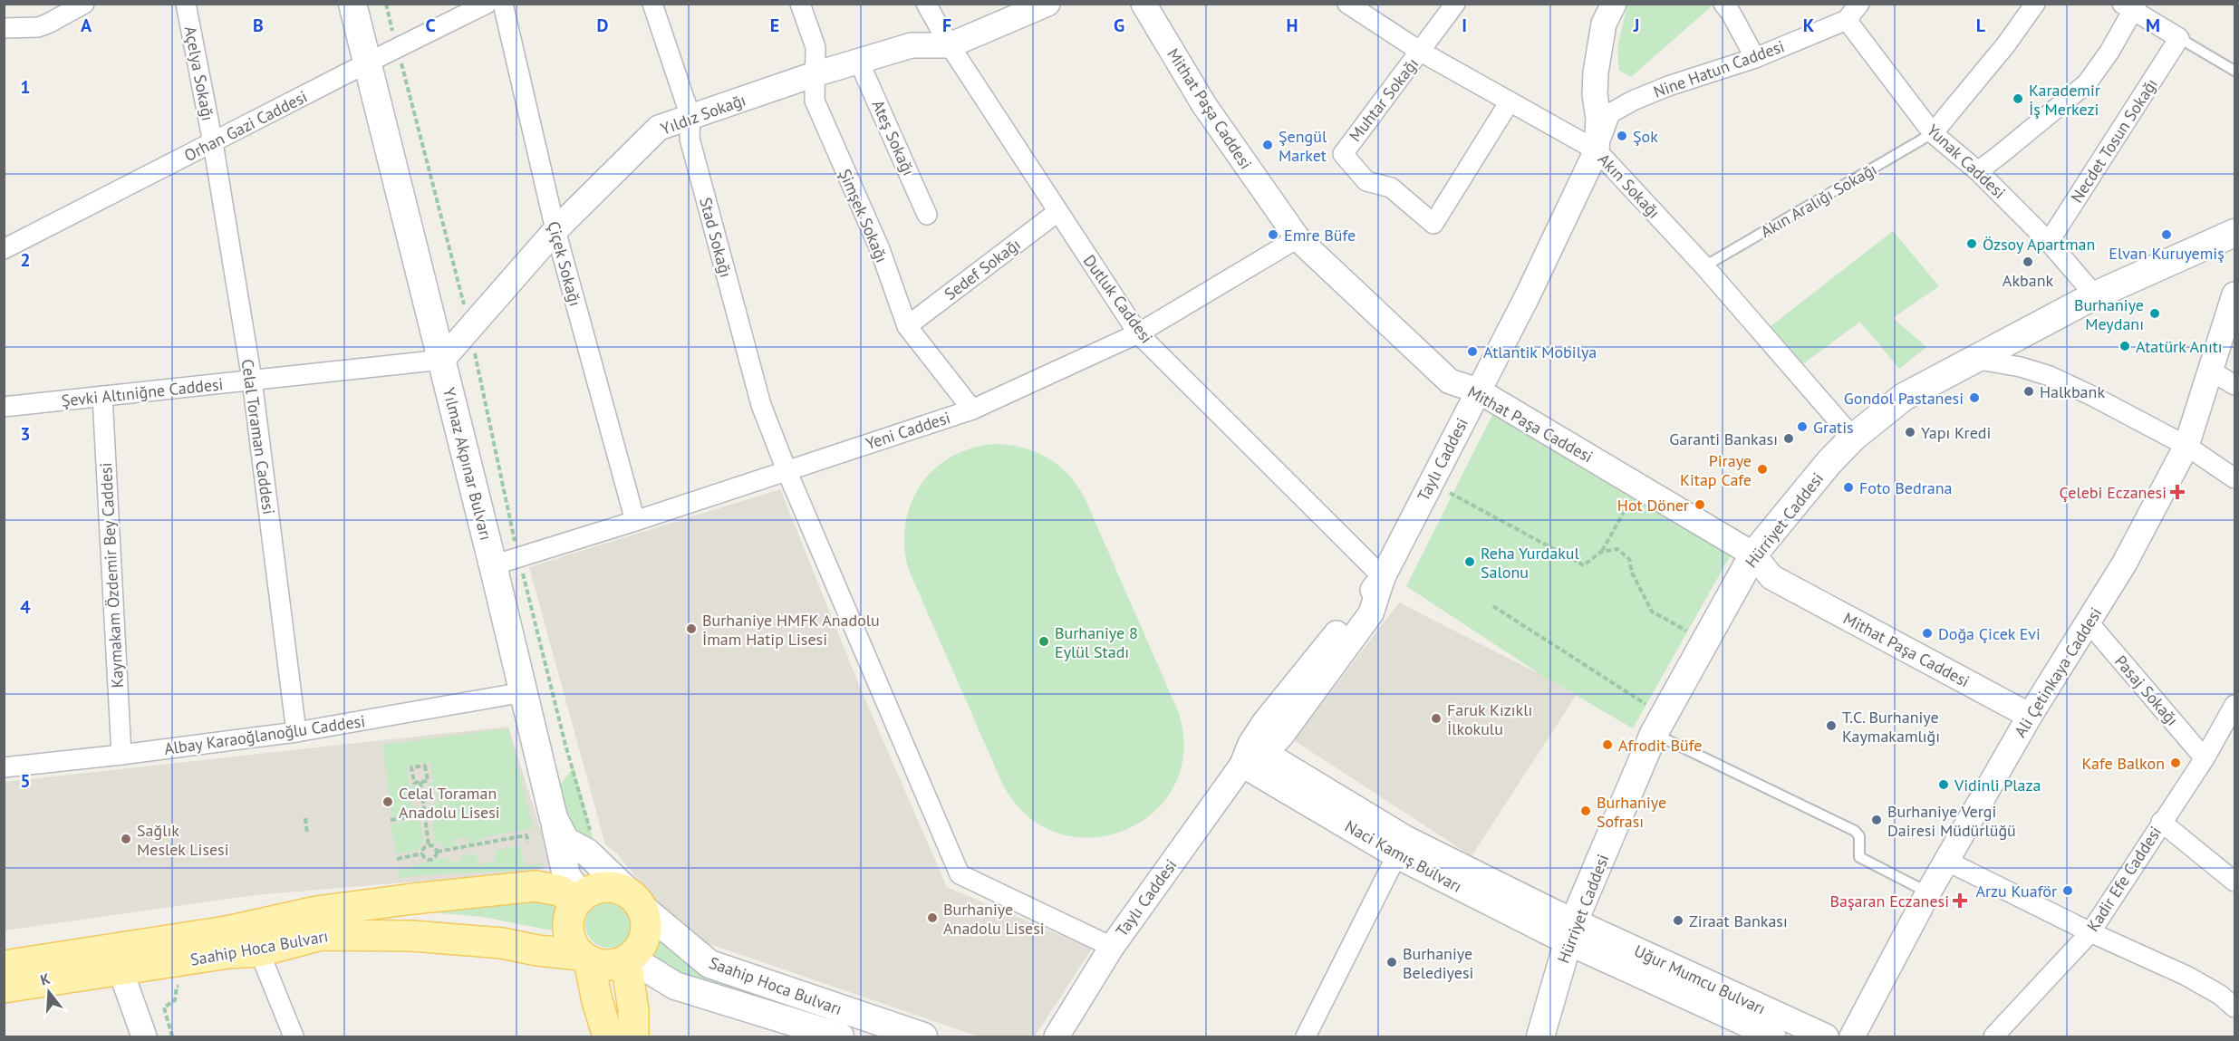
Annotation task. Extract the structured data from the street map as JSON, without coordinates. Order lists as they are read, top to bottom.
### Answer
{
  "streets": {
    "main road": ["Yılmaz Akpınar Bulvarı", "Hürriyet Caddesi", "Saahip Hoca Bulvarı"],
    "street": [
      "Nine Hatun Caddesi",
      "Açelya Sokağı",
      "Muhtar Sokağı",
      "Mithat Paşa Caddesi",
      "Yıldız Sokağı",
      "Orhan Gazi Caddesi",
      "Ateş Sokağı",
      "Necdet Tosun Sokağı",
      "Yunak Caddesi",
      "Akın Sokağı",
      "Şimşek Sokağı",
      "Stad Sokağı",
      "Çiçek Sokağı",
      "Sedef Sokağı",
      "Dutluk Caddesi",
      "Şevki Altıniğne Caddesi",
      "Yeni Caddesi",
      "Celal Toraman Caddesi",
      "Taylı Caddesi",
      "Kaymakam Özdemir Bey Caddesi",
      "Ali Çetinkaya Caddesi",
      "Pasaj Sokağı",
      "Albay Karaoğlanoğlu Caddesi",
      "Naci Kamış Bulvarı",
      "Kadir Efe Caddesi",
      "Uğur Mumcu Bulvarı"
    ],
    "lane": ["Akın Aralığı Sokağı"]
  },
  "crossings": [
    ["Nine Hatun Caddesi", "Yunak Caddesi"],
    ["Nine Hatun Caddesi", "Akın Sokağı"],
    ["Nine Hatun Caddesi", "Taylı Caddesi"],
    ["Açelya Sokağı", "Orhan Gazi Caddesi"],
    ["Açelya Sokağı", "Celal Toraman Caddesi"],
    ["Muhtar Sokağı", "Akın Sokağı"],
    ["Mithat Paşa Caddesi", "Yeni Caddesi"],
    ["Mithat Paşa Caddesi", "Taylı Caddesi"],
    ["Mithat Paşa Caddesi", "Hürriyet Caddesi"],
    ["Mithat Paşa Caddesi", "Ali Çetinkaya Caddesi"],
    ["Yıldız Sokağı", "Ateş Sokağı"],
    ["Yıldız Sokağı", "Şimşek Sokağı"],
    ["Yıldız Sokağı", "Stad Sokağı"],
    ["Yıldız Sokağı", "Çiçek Sokağı"],
    ["Yıldız Sokağı", "Dutluk Caddesi"],
    ["Yıldız Sokağı", "Şevki Altıniğne Caddesi"],
    ["Yıldız Sokağı", "Yılmaz Akpınar Bulvarı"],
    ["Orhan Gazi Caddesi", "Celal Toraman Caddesi"],
    ["Orhan Gazi Caddesi", "Yılmaz Akpınar Bulvarı"],
    ["Necdet Tosun Sokağı", "Yunak Caddesi"],
    ["Yunak Caddesi", "Akın Aralığı Sokağı"],
    ["Yunak Caddesi", "Hürriyet Caddesi"],
    ["Akın Sokağı", "Akın Aralığı Sokağı"],
    ["Akın Sokağı", "Taylı Caddesi"],
    ["Akın Sokağı", "Hürriyet Caddesi"],
    ["Şimşek Sokağı", "Sedef Sokağı"],
    ["Şimşek Sokağı", "Yeni Caddesi"],
    ["Stad Sokağı", "Yeni Caddesi"],
    ["Stad Sokağı", "Taylı Caddesi"],
    ["Çiçek Sokağı", "Yeni Caddesi"],
    ["Sedef Sokağı", "Dutluk Caddesi"],
    ["Dutluk Caddesi", "Yeni Caddesi"],
    ["Dutluk Caddesi", "Taylı Caddesi"],
    ["Şevki Altıniğne Caddesi", "Celal Toraman Caddesi"],
    ["Şevki Altıniğne Caddesi", "Yılmaz Akpınar Bulvarı"],
    ["Şevki Altıniğne Caddesi", "Kaymakam Özdemir Bey Caddesi"],
    ["Yeni Caddesi", "Yılmaz Akpınar Bulvarı"],
    ["Celal Toraman Caddesi", "Albay Karaoğlanoğlu Caddesi"],
    ["Taylı Caddesi", "Naci Kamış Bulvarı"],
    ["Yılmaz Akpınar Bulvarı", "Albay Karaoğlanoğlu Caddesi"],
    ["Yılmaz Akpınar Bulvarı", "Saahip Hoca Bulvarı"],
    ["Hürriyet Caddesi", "Naci Kamış Bulvarı"],
    ["Hürriyet Caddesi", "Uğur Mumcu Bulvarı"],
    ["Kaymakam Özdemir Bey Caddesi", "Albay Karaoğlanoğlu Caddesi"],
    ["Ali Çetinkaya Caddesi", "Pasaj Sokağı"],
    ["Pasaj Sokağı", "Kadir Efe Caddesi"],
    ["Naci Kamış Bulvarı", "Uğur Mumcu Bulvarı"]
  ],
  "places": {
    "other": [
      "Karademir İş Merkezi",
      "Şok",
      "Şengül Market",
      "Emre Büfe",
      "Elvan Kuruyemiş",
      "Özsoy Apartman",
      "Akbank",
      "Burhaniye Meydanı",
      "Atatürk Anıtı",
      "Atlantik Mobilya",
      "Halkbank",
      "Gondol Pastanesi",
      "Gratis",
      "Yapı Kredi",
      "Garanti Bankası",
      "Piraye Kitap Cafe",
      "Foto Bedrana",
      "Hot Döner",
      "Reha Yurdakul Salonu",
      "Burhaniye HMFK Anadolu İmam Hatip Lisesi",
      "Doğa Çicek Evi",
      "Burhaniye 8 Eylül Stadı",
      "Faruk Kızıklı İlkokulu",
      "T.C. Burhaniye Kaymakamlığı",
      "Afrodit Büfe",
      "Kafe Balkon",
      "Vidinli Plaza",
      "Celal Toraman Anadolu Lisesi",
      "Burhaniye Sofrası",
      "Burhaniye Vergi Dairesi Müdürlüğü",
      "Sağlık Meslek Lisesi",
      "Arzu Kuaför",
      "Burhaniye Anadolu Lisesi",
      "Ziraat Bankası",
      "Burhaniye Belediyesi"
    ],
    "health": ["Çelebi Eczanesi", "Başaran Eczanesi"]
  },
  "north": "top",
  "grid": {
    "columns": [
      "A",
      "B",
      "C",
      "D",
      "E",
      "F",
      "G",
      "H",
      "I",
      "J",
      "K",
      "L",
      "M"
    ],
    "rows": [
      "1",
      "2",
      "3",
      "4",
      "5"
    ]
  }
}
